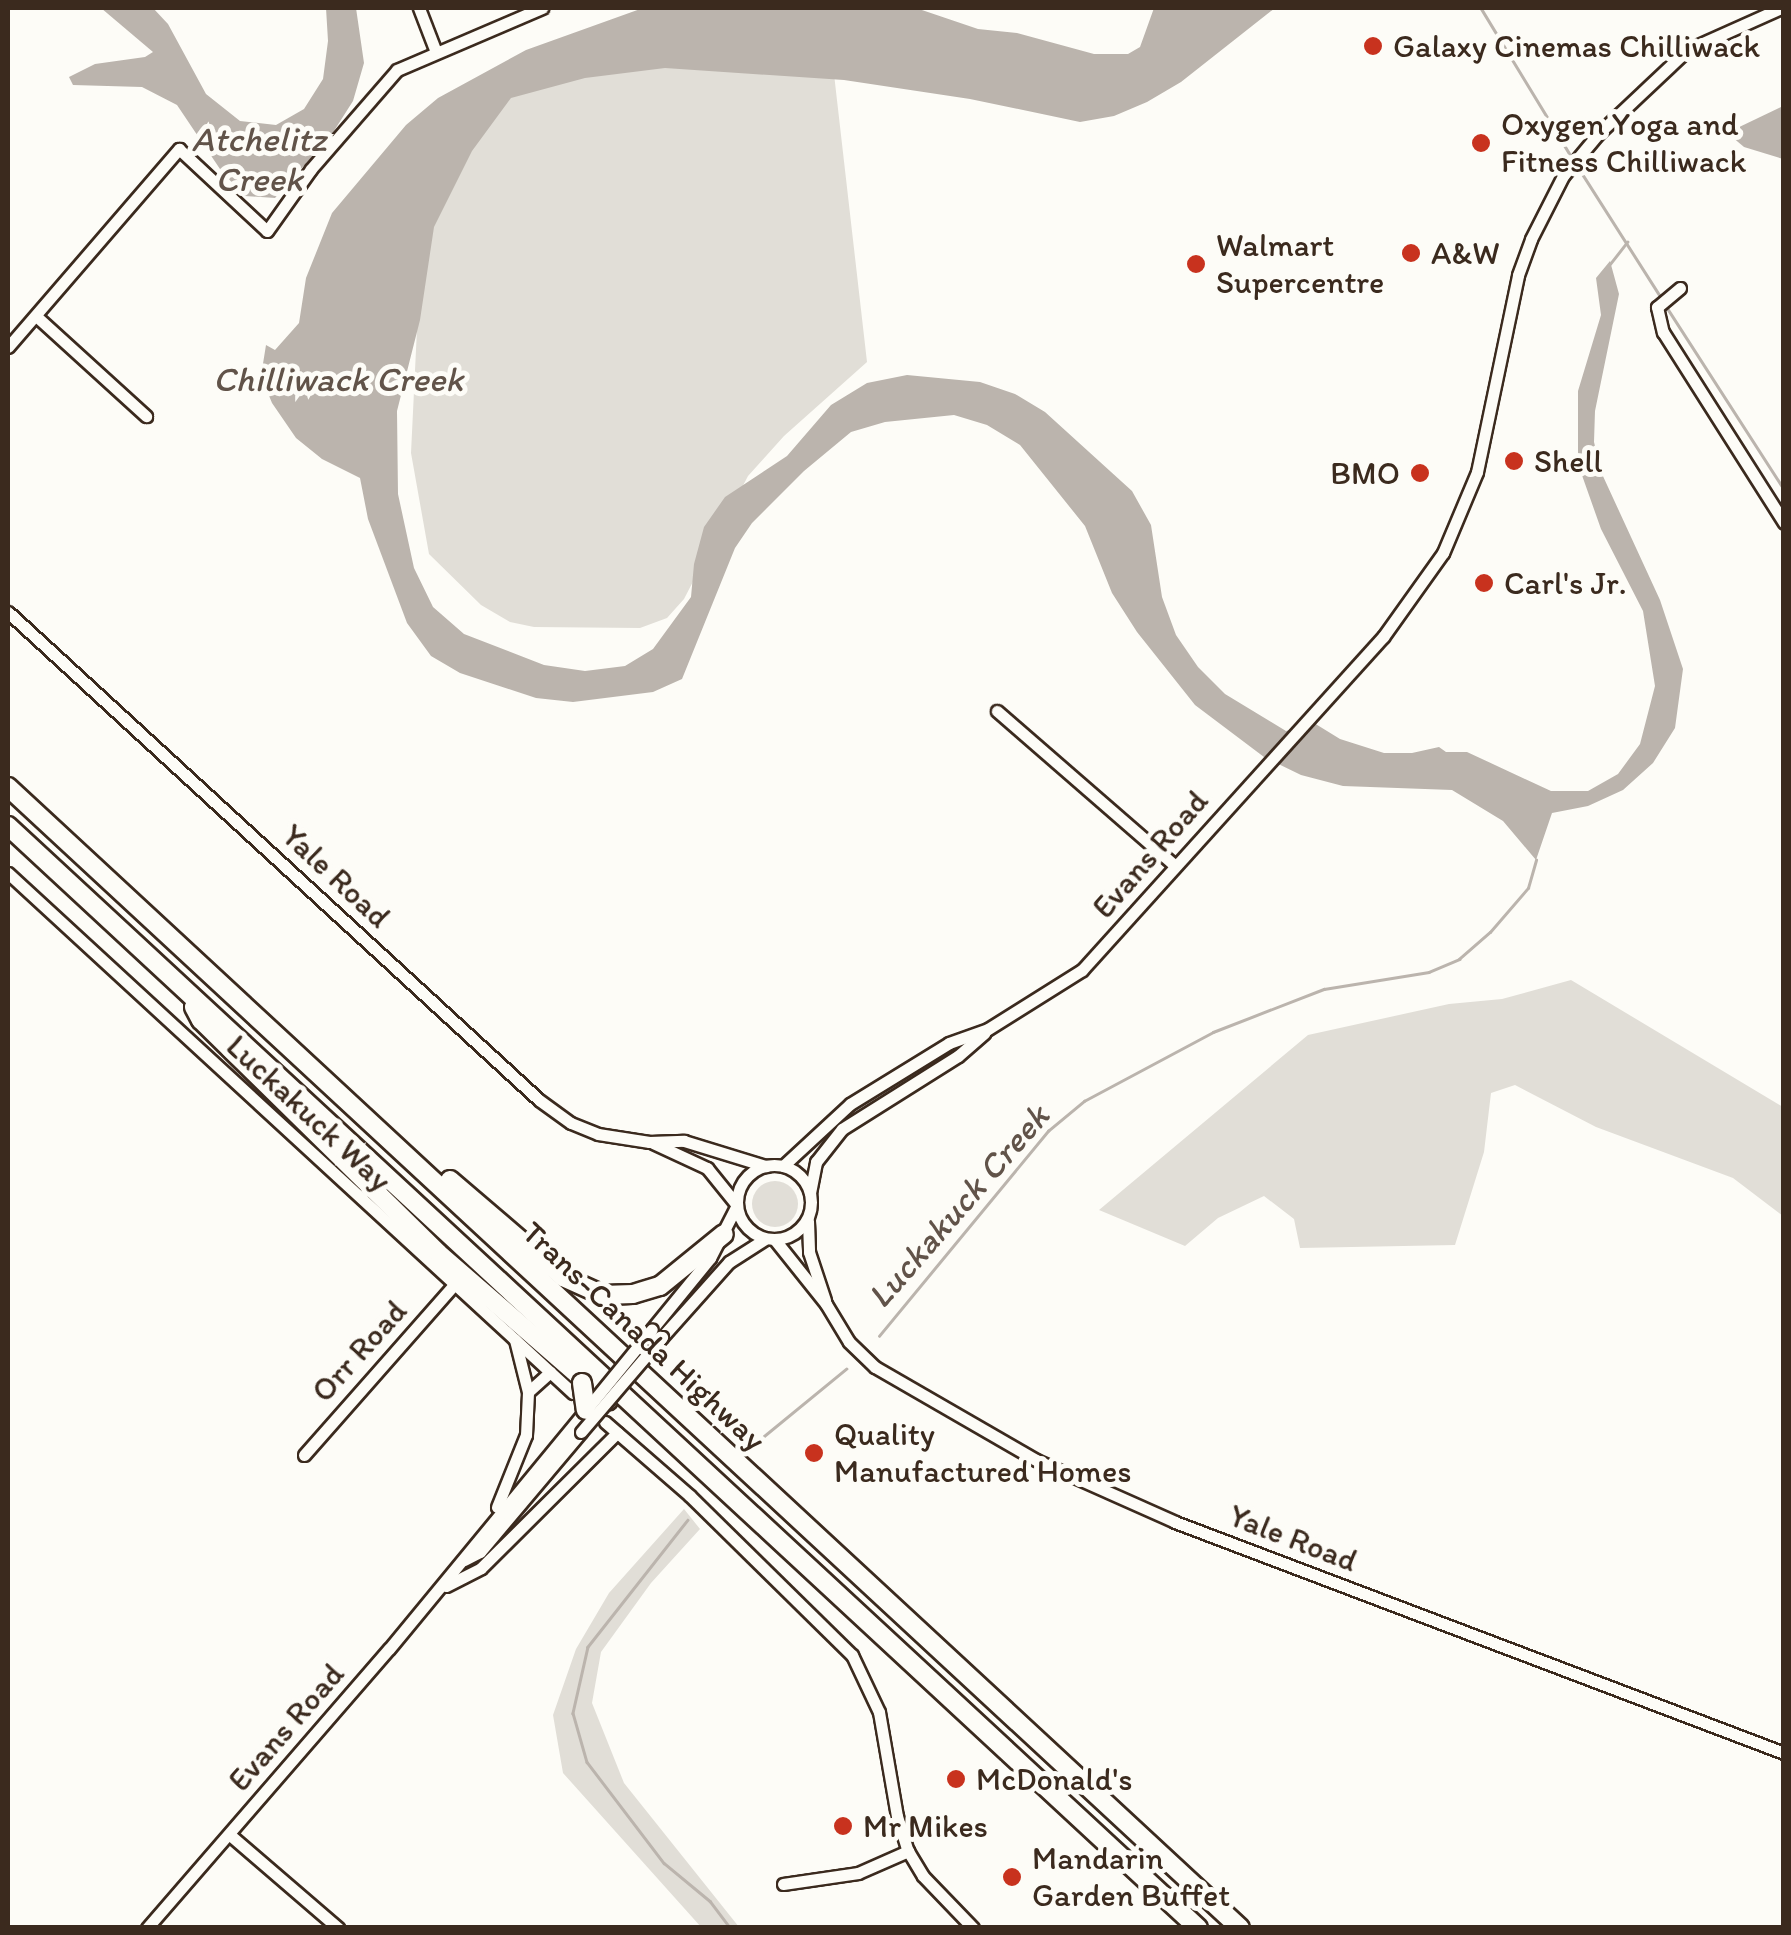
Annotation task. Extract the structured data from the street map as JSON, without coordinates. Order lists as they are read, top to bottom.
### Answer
{
  "streets": {
    "highway": ["Trans-Canada Highway"],
    "street": [
      "Evans Road",
      "Yale Road",
      "Luckakuck Way",
      "Orr Road"
    ]
  },
  "crossings": [
    ["Evans Road", "Yale Road"],
    ["Evans Road", "Luckakuck Way"],
    ["Luckakuck Way", "Orr Road"]
  ],
  "water": ["Atchelitz Creek", "Chilliwack Creek", "Luckakuck Creek"],
  "places": [
    "Galaxy Cinemas Chilliwack",
    "Oxygen Yoga and Fitness Chilliwack",
    "A&W",
    "Walmart Supercentre",
    "Shell",
    "BMO",
    "Carl's Jr.",
    "Quality Manufactured Homes",
    "McDonald's",
    "Mr Mikes",
    "Mandarin Garden Buffet"
  ]
}
